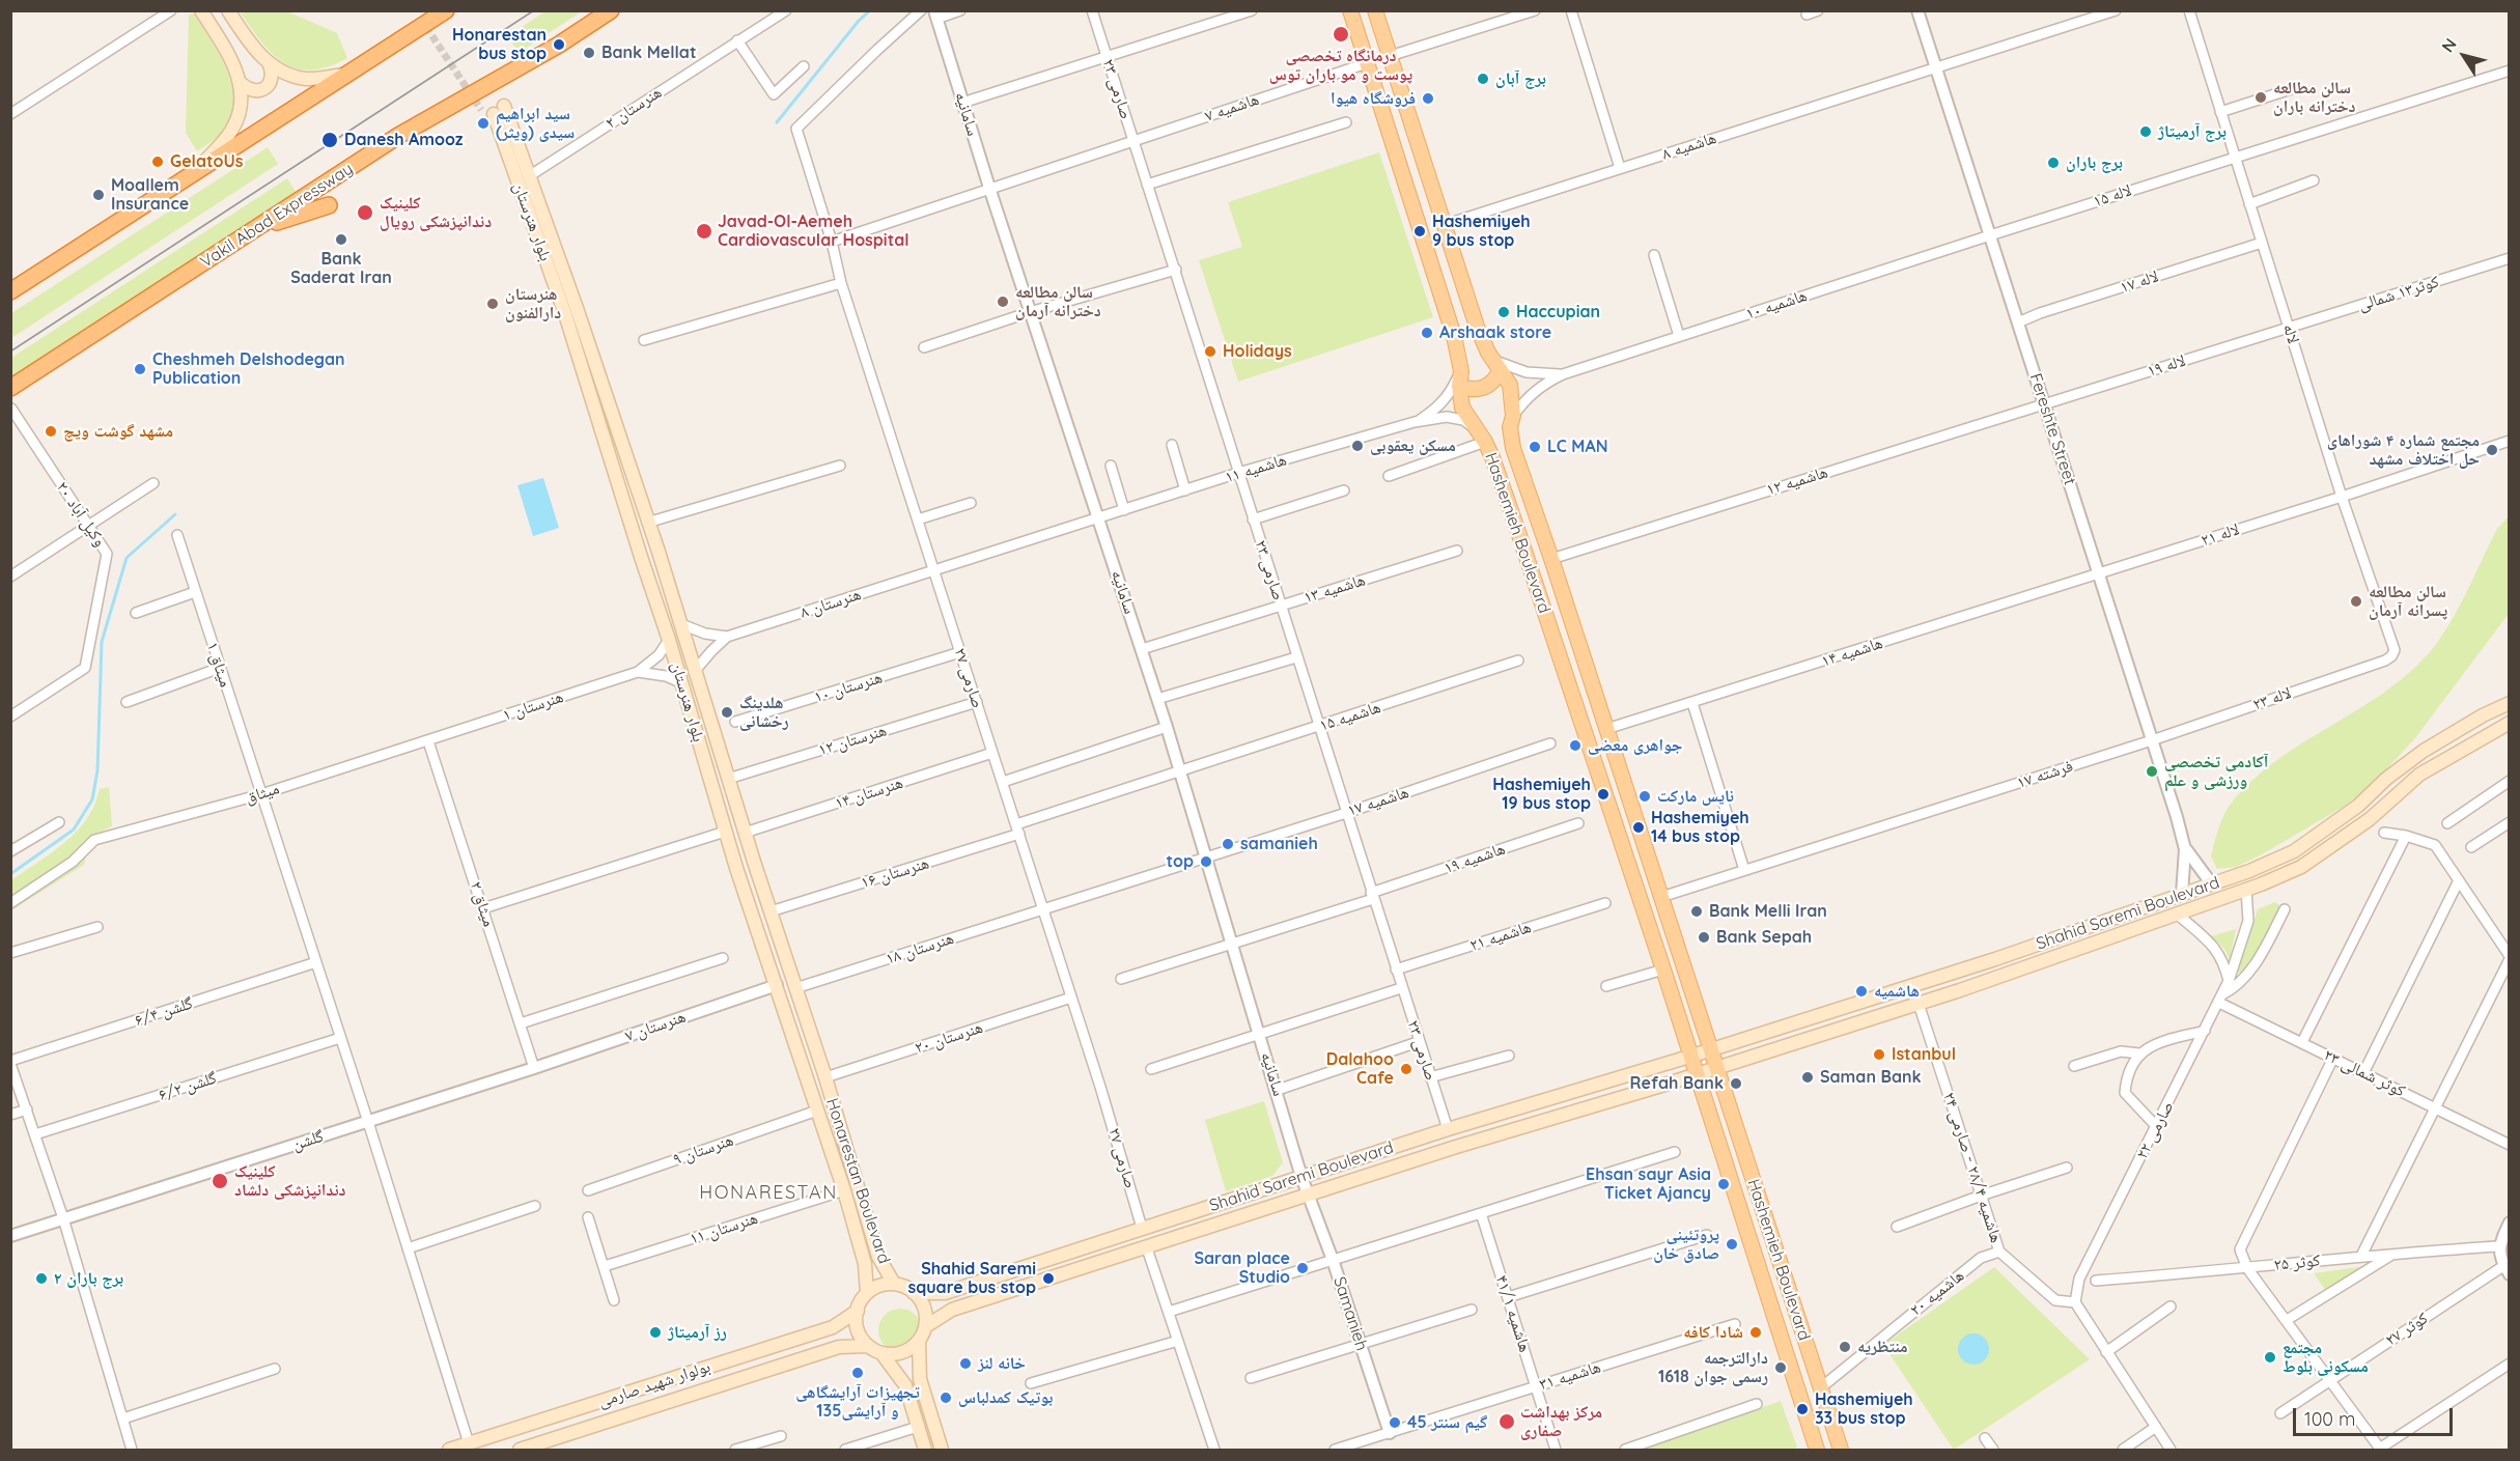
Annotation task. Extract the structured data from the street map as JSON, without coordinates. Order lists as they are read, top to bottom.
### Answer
{
  "streets": {
    "highway": ["Vakil Abad Expressway"],
    "main road": [
      "بلوار هنرستان",
      "Hashemieh Boulevard",
      "Shahid Saremi Boulevard",
      "Honarestan Boulevard",
      "بولوار شهید صارمی"
    ],
    "street": [
      "صارمی ۲۳",
      "هنرستان ۲",
      "هاشمیه ۷",
      "سامانیه",
      "هاشمیه ۸",
      "لاله ۱۵",
      "لاله ۱۷",
      "کوثر۱۳ شمالی",
      "هاشمیه ۱۰",
      "لاله",
      "لاله ۱۹",
      "Fereshte Street",
      "هاشمیه ۱۱",
      "هاشمیه ۱۲",
      "۲۰ وکیل آباد",
      "لاله ۲۱",
      "هاشمیه ۱۳",
      "هنرستان ۸",
      "هاشمیه ۱۴",
      "میثاق ۱",
      "صارمی ۲۷",
      "هنرستان ۱۰",
      "لاله ۲۳",
      "هنرستان ۱",
      "هاشمیه ۱۵",
      "هنرستان ۱۲",
      "فرشته ۱۷",
      "میثاق",
      "هنرستان ۱۴",
      "هاشمیه ۱۷",
      "هاشمیه ۱۹",
      "هنرستان ۱۶",
      "میثاق ۲",
      "هاشمیه ۲۱",
      "هنرستان ۱۸",
      "گلشن ۶/۴",
      "هنرستان ۷",
      "هنرستان ۲۰",
      "کوثر شمالی ۲۳",
      "گلشن ۶/۲",
      "صارمی ۲۲",
      "گلشن",
      "هنرستان ۹",
      "هاشمیه ۲۸/۴ - صارمی ۲۴",
      "هنرستان ۱۱",
      "کوثر ۲۵",
      "هاشمیه ۲۰",
      "Samanieh",
      "هاشمیه ۴۱/۱",
      "کوثر ۲۷",
      "هاشمیه ۳۱"
    ]
  },
  "crossings": [
    ["صارمی ۲۳", "هاشمیه ۷"],
    ["صارمی ۲۳", "هاشمیه ۱۱"],
    ["صارمی ۲۳", "هاشمیه ۱۳"],
    ["صارمی ۲۳", "هاشمیه ۱۵"],
    ["صارمی ۲۳", "هاشمیه ۱۷"],
    ["صارمی ۲۳", "هاشمیه ۱۹"],
    ["صارمی ۲۳", "Shahid Saremi Boulevard"],
    ["صارمی ۲۳", "هاشمیه ۲۱"],
    ["هنرستان ۲", "بلوار هنرستان"],
    ["هاشمیه ۷", "سامانیه"],
    ["هاشمیه ۷", "Hashemieh Boulevard"],
    ["هاشمیه ۷", "صارمی ۲۷"],
    ["سامانیه", "هاشمیه ۱۱"],
    ["سامانیه", "هاشمیه ۱۳"],
    ["سامانیه", "هنرستان ۸"],
    ["سامانیه", "هاشمیه ۱۵"],
    ["سامانیه", "هاشمیه ۱۷"],
    ["سامانیه", "هاشمیه ۱۹"],
    ["سامانیه", "Shahid Saremi Boulevard"],
    ["سامانیه", "Samanieh"],
    ["هاشمیه ۸", "Fereshte Street"],
    ["هاشمیه ۸", "Hashemieh Boulevard"],
    ["لاله ۱۵", "هاشمیه ۱۰"],
    ["لاله ۱۵", "لاله"],
    ["لاله ۱۵", "Fereshte Street"],
    ["بلوار هنرستان", "هنرستان ۸"],
    ["بلوار هنرستان", "هنرستان ۱"],
    ["بلوار هنرستان", "هنرستان ۱۲"],
    ["بلوار هنرستان", "هنرستان ۱۴"],
    ["بلوار هنرستان", "هنرستان ۱۶"],
    ["بلوار هنرستان", "Shahid Saremi Boulevard"],
    ["بلوار هنرستان", "هنرستان ۱۸"],
    ["بلوار هنرستان", "هنرستان ۷"],
    ["بلوار هنرستان", "هنرستان ۲۰"],
    ["بلوار هنرستان", "هنرستان ۹"],
    ["بلوار هنرستان", "Honarestan Boulevard"],
    ["بلوار هنرستان", "هنرستان ۱۱"],
    ["بلوار هنرستان", "بولوار شهید صارمی"],
    ["لاله ۱۷", "لاله"],
    ["لاله ۱۷", "Fereshte Street"],
    ["کوثر۱۳ شمالی", "لاله"],
    ["کوثر۱۳ شمالی", "لاله ۱۹"],
    ["هاشمیه ۱۰", "Fereshte Street"],
    ["لاله", "لاله ۱۹"],
    ["لاله", "لاله ۲۱"],
    ["لاله", "لاله ۲۳"],
    ["لاله ۱۹", "Fereshte Street"],
    ["لاله ۱۹", "هاشمیه ۱۲"],
    ["Fereshte Street", "هاشمیه ۱۲"],
    ["Fereshte Street", "لاله ۲۱"],
    ["Fereshte Street", "هاشمیه ۱۴"],
    ["Fereshte Street", "لاله ۲۳"],
    ["Fereshte Street", "فرشته ۱۷"],
    ["Fereshte Street", "Shahid Saremi Boulevard"],
    ["هاشمیه ۱۱", "هنرستان ۸"],
    ["هاشمیه ۱۲", "Hashemieh Boulevard"],
    ["Hashemieh Boulevard", "هاشمیه ۱۴"],
    ["Hashemieh Boulevard", "فرشته ۱۷"],
    ["Hashemieh Boulevard", "Shahid Saremi Boulevard"],
    ["Hashemieh Boulevard", "هاشمیه ۲۰"],
    ["لاله ۲۱", "هاشمیه ۱۴"],
    ["هنرستان ۸", "صارمی ۲۷"],
    ["میثاق ۱", "میثاق"],
    ["میثاق ۱", "گلشن ۶/۴"],
    ["میثاق ۱", "گلشن ۶/۲"],
    ["میثاق ۱", "گلشن"],
    ["میثاق ۱", "بولوار شهید صارمی"],
    ["صارمی ۲۷", "هنرستان ۱۰"],
    ["صارمی ۲۷", "هاشمیه ۱۵"],
    ["صارمی ۲۷", "هنرستان ۱۲"],
    ["صارمی ۲۷", "هنرستان ۱۴"],
    ["صارمی ۲۷", "هاشمیه ۱۷"],
    ["صارمی ۲۷", "هنرستان ۱۶"],
    ["صارمی ۲۷", "Shahid Saremi Boulevard"],
    ["صارمی ۲۷", "هنرستان ۱۸"],
    ["صارمی ۲۷", "هنرستان ۲۰"],
    ["لاله ۲۳", "فرشته ۱۷"],
    ["هنرستان ۱", "میثاق"],
    ["هنرستان ۱", "میثاق ۲"],
    ["هاشمیه ۱۵", "هنرستان ۱۶"],
    ["میثاق", "میثاق ۲"],
    ["هاشمیه ۱۷", "هنرستان ۱۸"],
    ["میثاق ۲", "هنرستان ۷"],
    ["میثاق ۲", "گلشن"],
    ["Shahid Saremi Boulevard", "صارمی ۲۲"],
    ["Shahid Saremi Boulevard", "هاشمیه ۲۸/۴ - صارمی ۲۴"],
    ["Shahid Saremi Boulevard", "Honarestan Boulevard"],
    ["Shahid Saremi Boulevard", "Samanieh"],
    ["Shahid Saremi Boulevard", "بولوار شهید صارمی"],
    ["هنرستان ۷", "گلشن"],
    ["هنرستان ۲۰", "Honarestan Boulevard"],
    ["کوثر شمالی ۲۳", "صارمی ۲۲"],
    ["صارمی ۲۲", "هاشمیه ۲۸/۴ - صارمی ۲۴"],
    ["هاشمیه ۲۸/۴ - صارمی ۲۴", "هاشمیه ۲۰"],
    ["Honarestan Boulevard", "بولوار شهید صارمی"],
    ["Samanieh", "هاشمیه ۳۱"],
    ["هاشمیه ۴۱/۱", "هاشمیه ۳۱"]
  ],
  "districts": ["HONARESTAN"],
  "places": [
    "درمانگاه تخصصی پوست و مو باران توس",
    "Honarestan bus stop",
    "Bank Mellat",
    "برج آبان",
    "سالن مطالعه دخترانه باران",
    "فروشگاه هیوا",
    "سید ابراهیم سیدی (ویثر)",
    "برج آرمیتاژ",
    "Danesh Amooz",
    "GelatoUs",
    "برج باران",
    "Moallem Insurance",
    "کلینیک دندانپزشکی رویال",
    "Javad-Ol-Aemeh Cardiovascular Hospital",
    "Hashemiyeh 9 bus stop",
    "Bank Saderat Iran",
    "سالن مطالعه دخترانه آرمان",
    "هنرستان دارالفنون",
    "Haccupian",
    "Arshaak store",
    "Holidays",
    "Cheshmeh Delshodegan Publication",
    "مشهد گوشت ویچ",
    "مسکن یعقوبی",
    "LC MAN",
    "مجتمع شماره ۴ شوراهای حل اختلاف مشهد",
    "سالن مطالعه پسرانه آرمان",
    "هلدینگ رخشانی",
    "جواهری معضی",
    "آکادمی تخصصی ورزشی و علم",
    "Hashemiyeh 19 bus stop",
    "نایس مارکت",
    "Hashemiyeh 14 bus stop",
    "samanieh",
    "top",
    "Bank Melli Iran",
    "Bank Sepah",
    "هاشمیه",
    "Istanbul",
    "Dalahoo Cafe",
    "Saman Bank",
    "Refah Bank",
    "کلینیک دندانپزشکی دلشاد",
    "Ehsan sayr Asia Ticket Ajancy",
    "پروتئینی صادق خان",
    "Saran place Studio",
    "برج باران ۲",
    "Shahid Saremi square bus stop",
    "رز آرمیتاژ",
    "شادا کافه",
    "منتظریه",
    "مجتمع مسکونی بلوط",
    "خانه لنز",
    "دارالترجمه رسمی جوان 1618",
    "تجهیزات آرایشگاهی و آرایشی135",
    "بوتیک کمدلباس",
    "Hashemiyeh 33 bus stop",
    "مرکز بهداشت صفاری",
    "گیم سنتر 45"
  ],
  "scale_bar": "100 m",
  "north": "top left"
}
